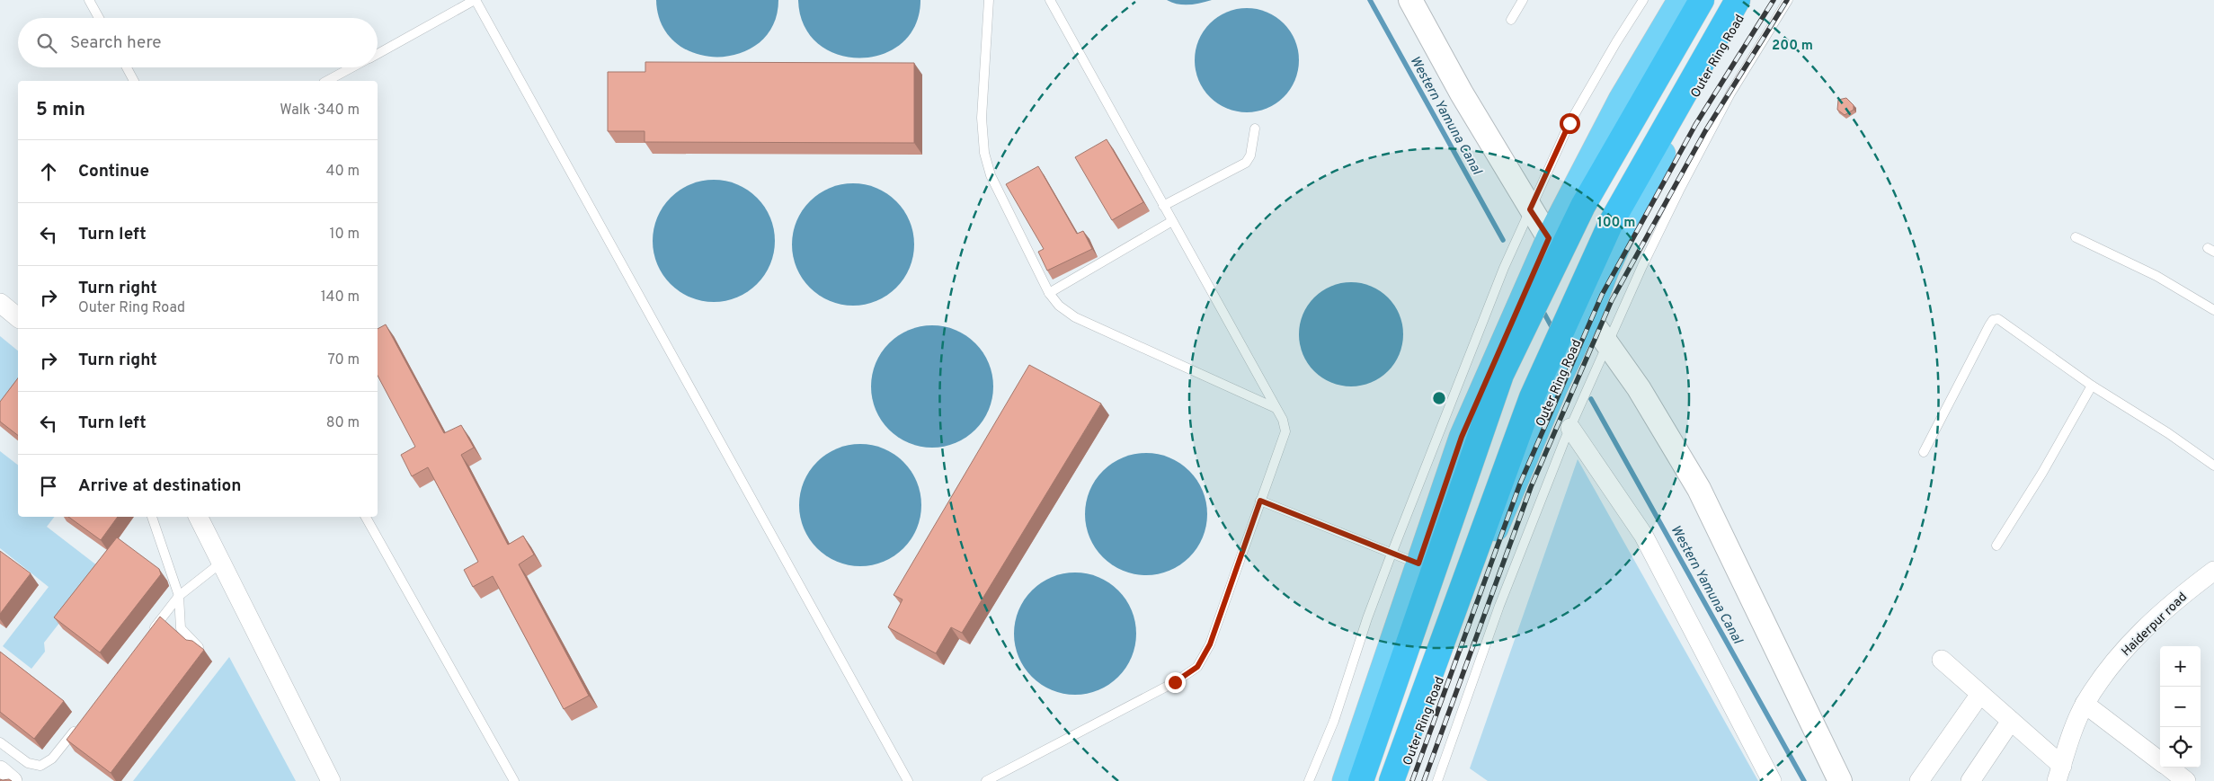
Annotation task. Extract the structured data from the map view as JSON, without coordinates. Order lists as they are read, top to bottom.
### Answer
{
  "streets": {
    "highway": ["Outer Ring Road"],
    "street": ["Haiderpur road"]
  },
  "water": ["Western Yamuna Canal"],
  "page": {
    "search": "Search here",
    "heading": ["5 min", "Walk · 340 m"],
    "list": [
      ["Continue", "40 m"],
      ["Turn left", "10 m"],
      ["Turn right", "Outer Ring Road", "140 m"],
      ["Turn right", "70 m"],
      ["Turn left", "80 m"],
      "Arrive at destination"
    ],
    "map_buttons": ["+", "−"]
  },
  "rings": ["200 m", "100 m"]
}
